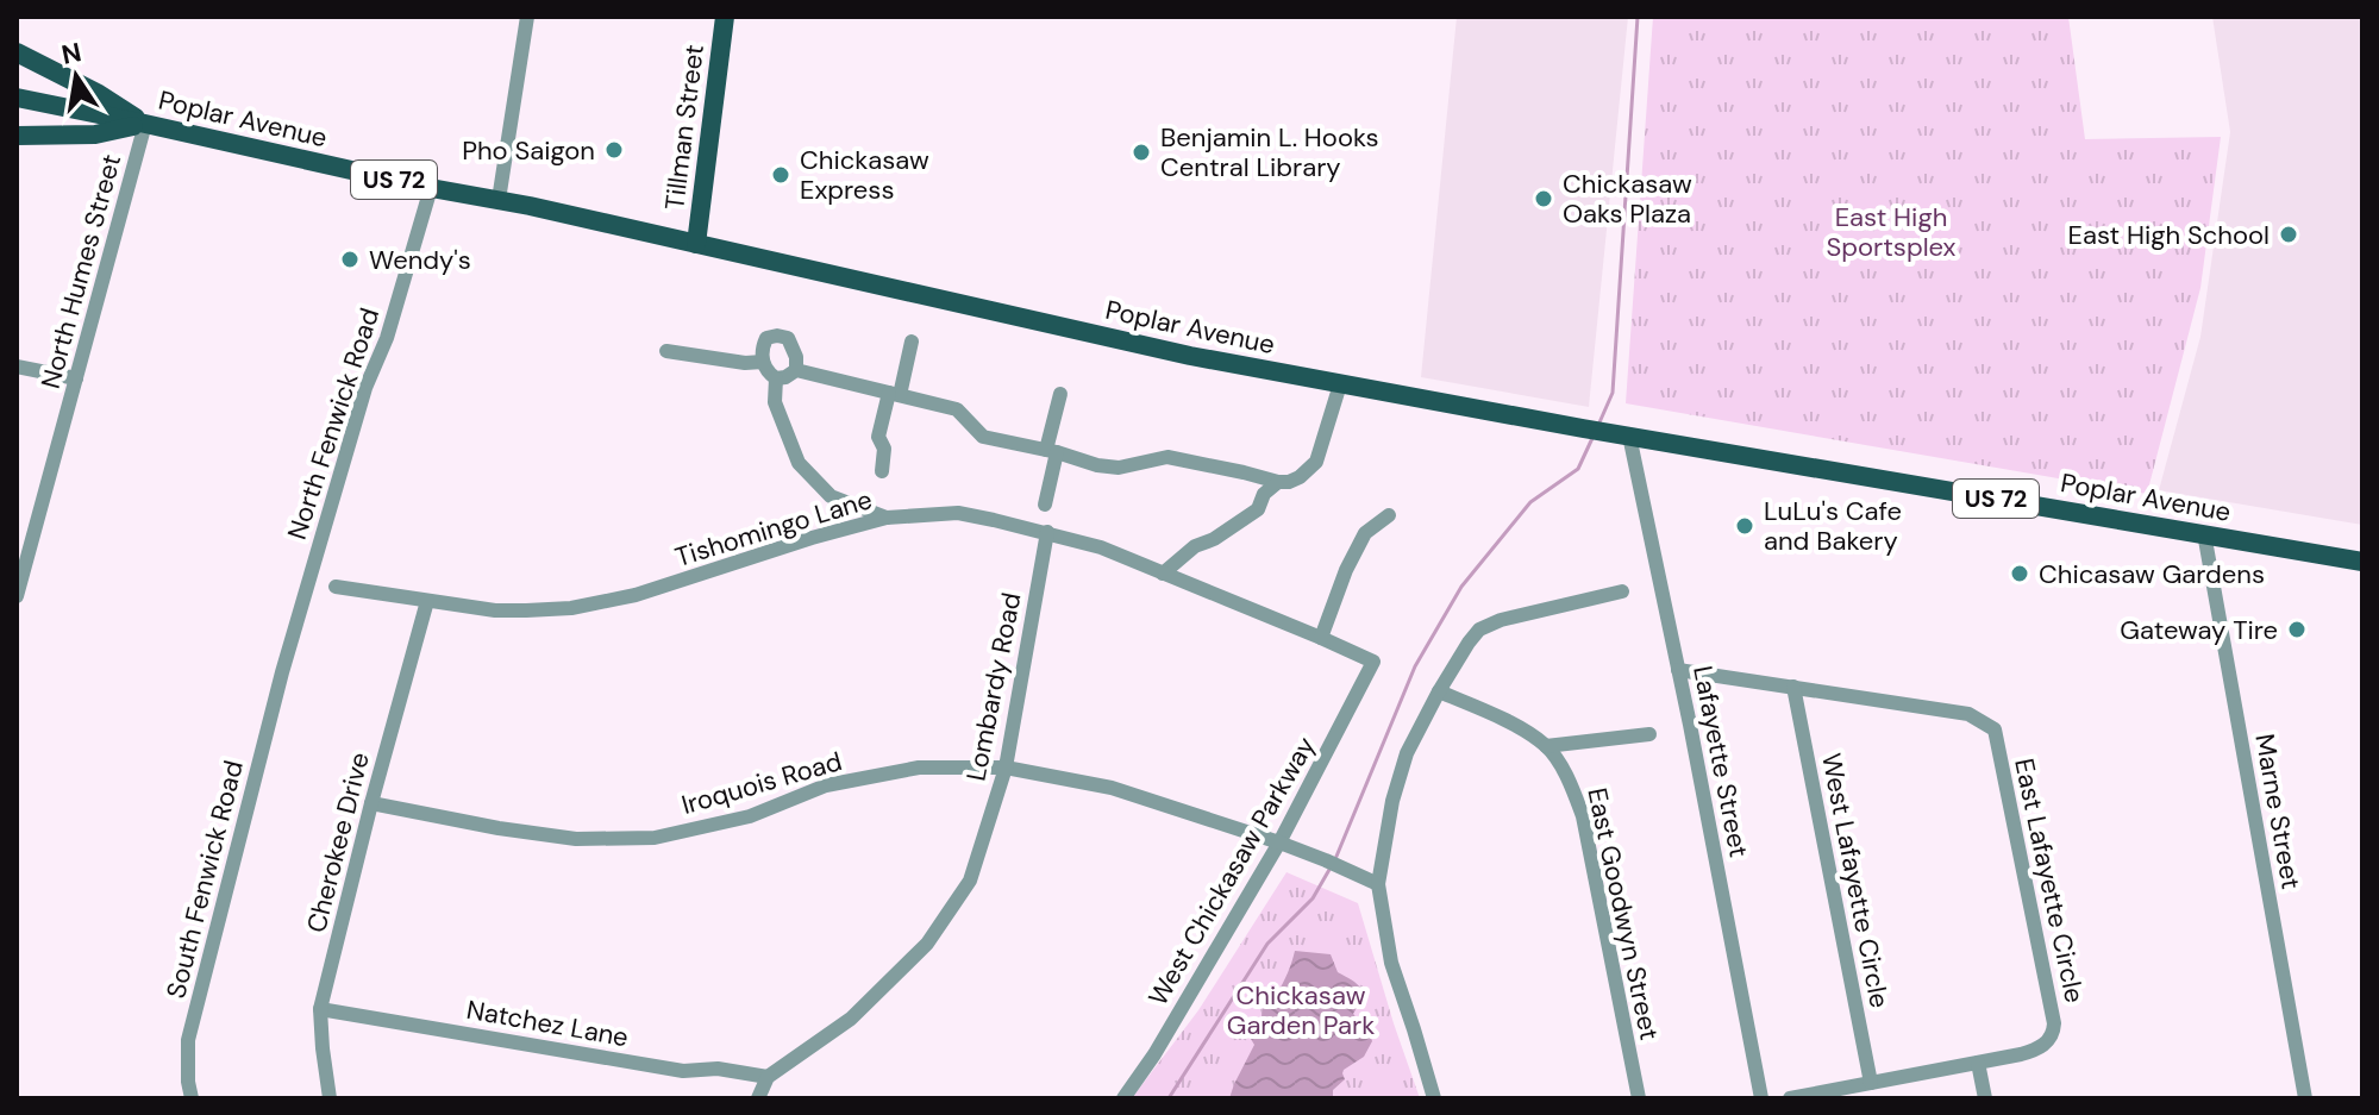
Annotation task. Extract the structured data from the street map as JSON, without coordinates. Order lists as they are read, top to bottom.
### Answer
{
  "streets": {
    "main road": ["Poplar Avenue", "Tillman Street", "US 72"],
    "street": [
      "North Humes Street",
      "North Fenwick Road",
      "Tishomingo Lane",
      "Lombardy Road",
      "Lafayette Street",
      "Iroquois Road",
      "Marne Street",
      "Cherokee Drive",
      "West Chickasaw Parkway",
      "South Fenwick Road",
      "West Lafayette Circle",
      "East Lafayette Circle",
      "East Goodwyn Street",
      "Natchez Lane"
    ]
  },
  "crossings": [
    ["Poplar Avenue", "Tillman Street"],
    ["Poplar Avenue", "US 72"],
    ["Poplar Avenue", "North Humes Street"],
    ["Poplar Avenue", "North Fenwick Road"],
    ["Poplar Avenue", "Lafayette Street"],
    ["Poplar Avenue", "Marne Street"],
    ["US 72", "North Humes Street"],
    ["North Fenwick Road", "South Fenwick Road"],
    ["Tishomingo Lane", "Lombardy Road"],
    ["Tishomingo Lane", "Cherokee Drive"],
    ["Tishomingo Lane", "West Chickasaw Parkway"],
    ["Lombardy Road", "Iroquois Road"],
    ["Lombardy Road", "Natchez Lane"],
    ["Iroquois Road", "Cherokee Drive"],
    ["Iroquois Road", "West Chickasaw Parkway"],
    ["Cherokee Drive", "Natchez Lane"],
    ["West Lafayette Circle", "East Lafayette Circle"]
  ],
  "parks": ["East High Sportsplex", "Chickasaw Garden Park"],
  "places": [
    "Pho Saigon",
    "Benjamin L. Hooks Central Library",
    "Chickasaw Express",
    "Chickasaw Oaks Plaza",
    "East High School",
    "Wendy's",
    "LuLu's Cafe and Bakery",
    "Chicasaw Gardens",
    "Gateway Tire"
  ],
  "north": "top"
}
